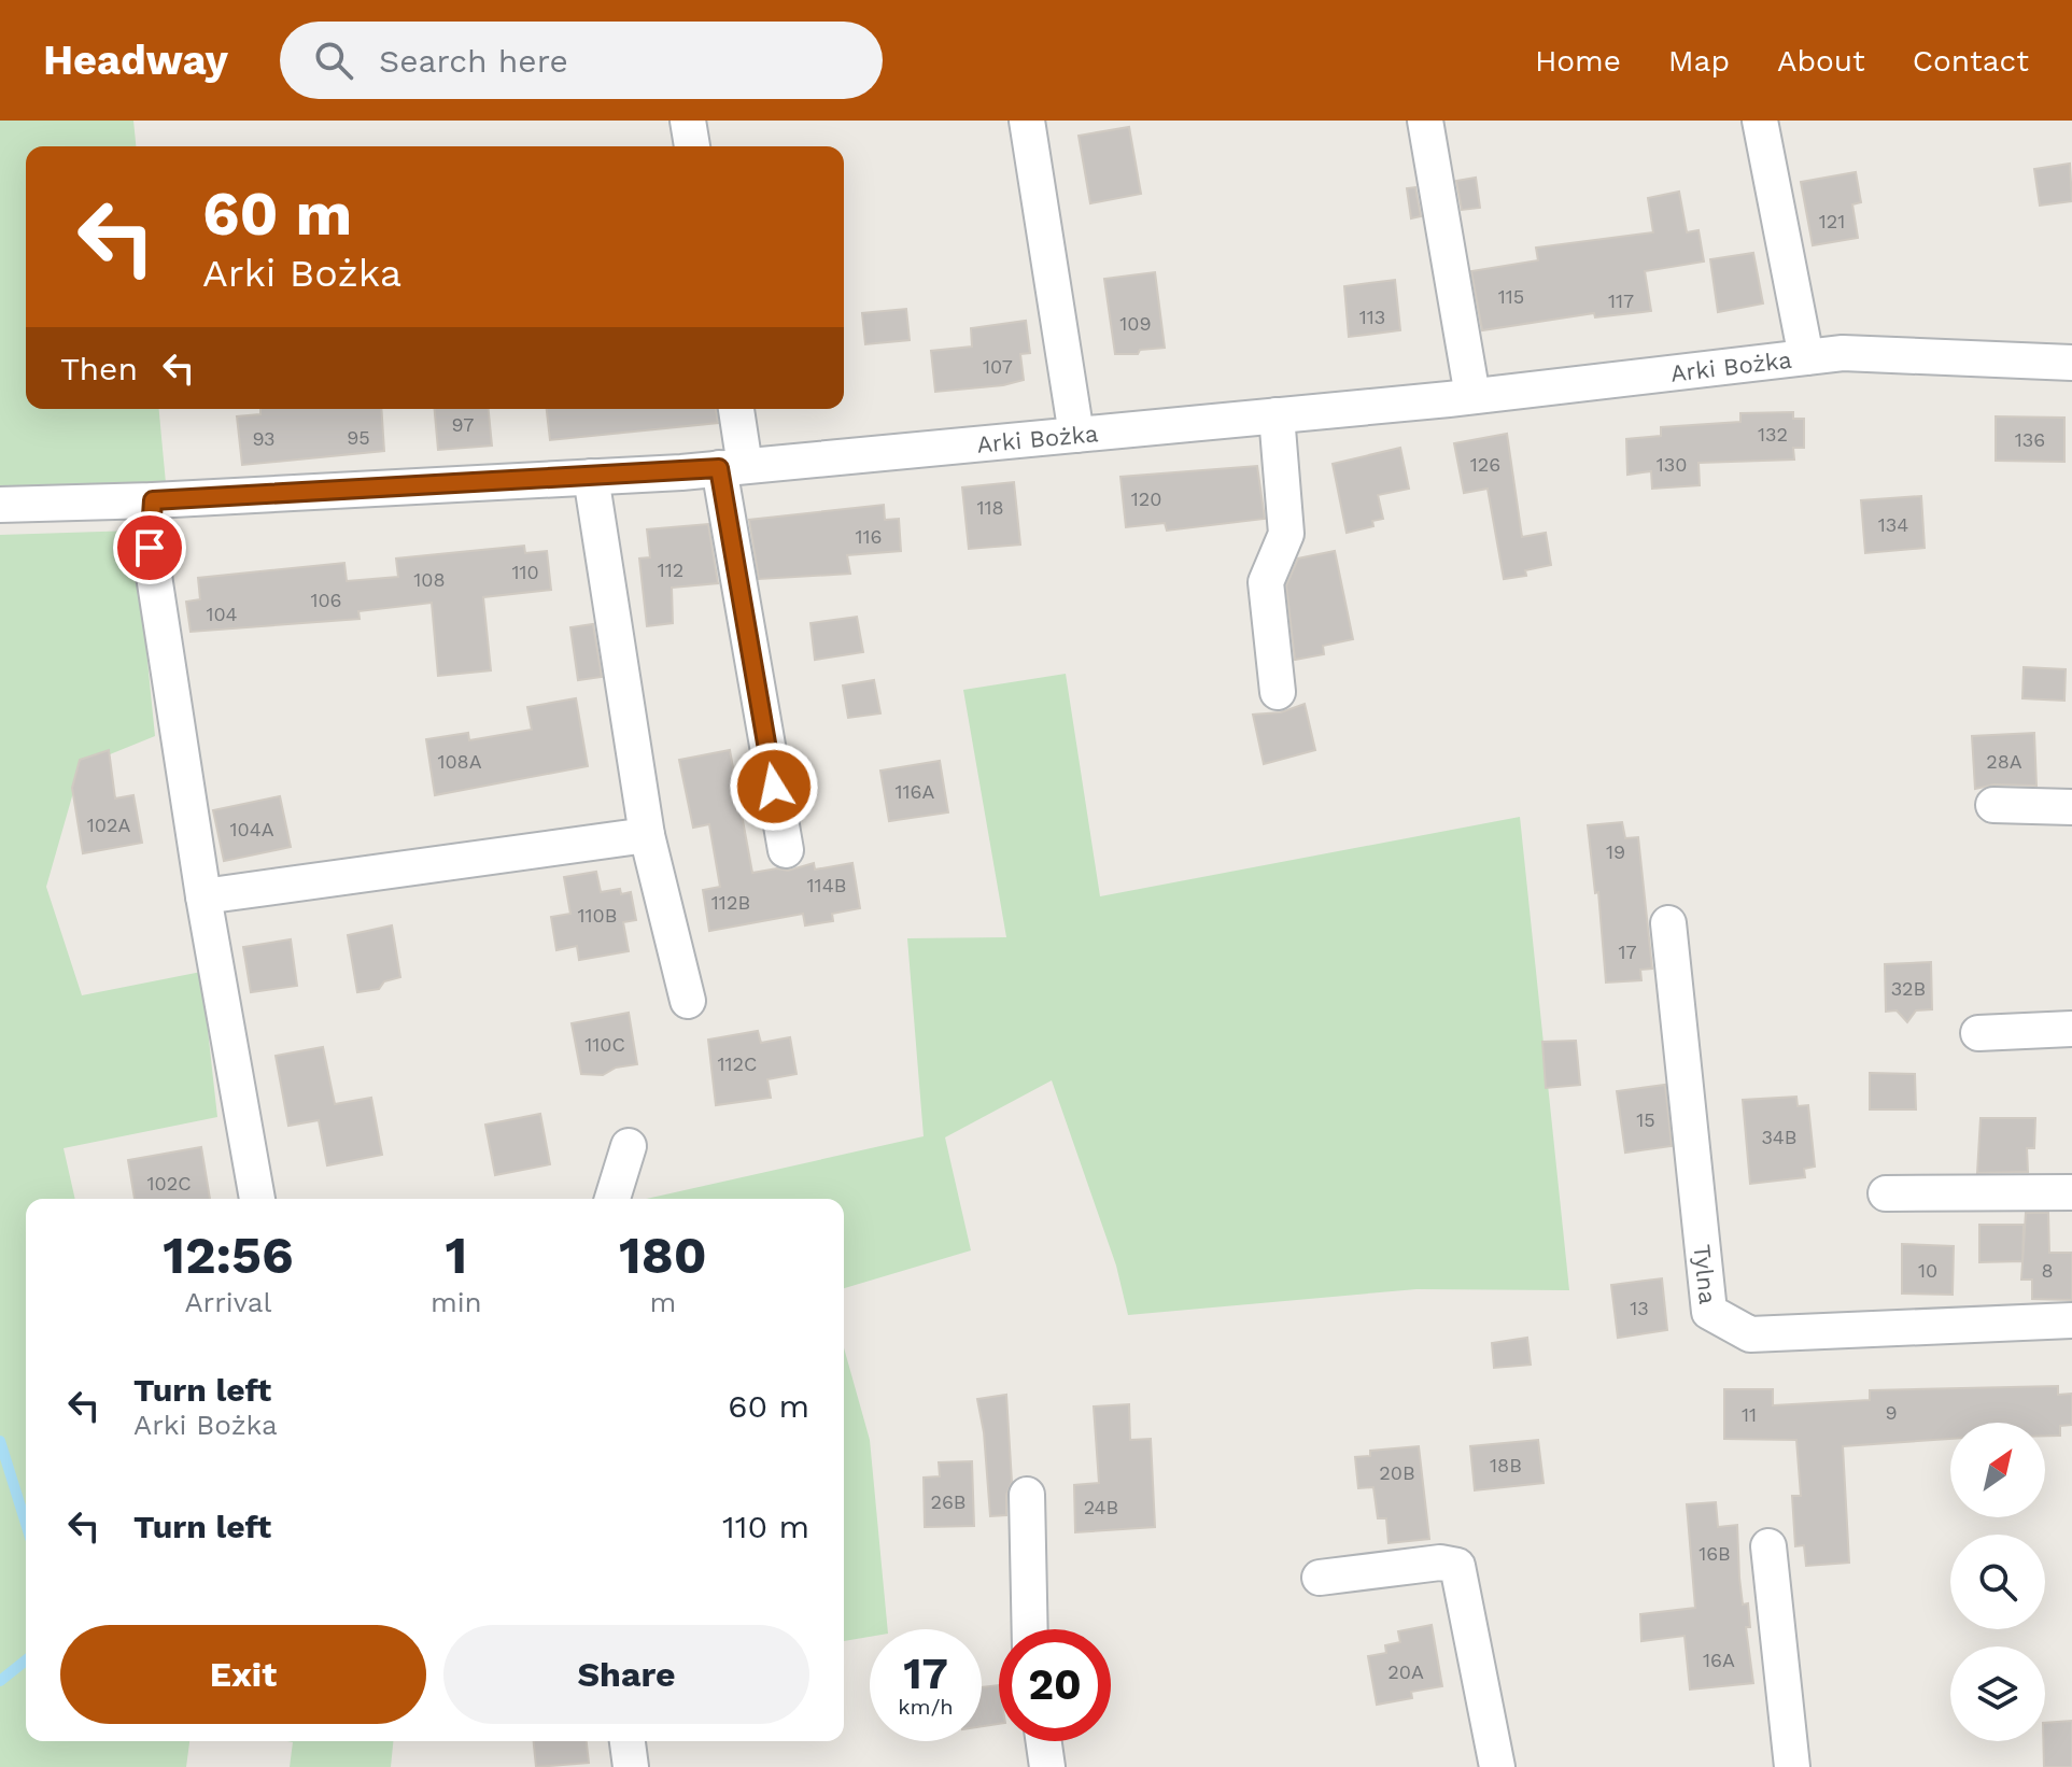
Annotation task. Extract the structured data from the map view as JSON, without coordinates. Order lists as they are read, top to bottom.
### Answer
{
  "streets": {
    "street": ["Arki Bożka", "Tylna"]
  },
  "house_numbers": [
    "121",
    "115",
    "117",
    "113",
    "109",
    "107",
    "97",
    "132",
    "95",
    "93",
    "136",
    "126",
    "130",
    "120",
    "118",
    "134",
    "116",
    "112",
    "110",
    "108",
    "106",
    "104",
    "108A",
    "28A",
    "116A",
    "102A",
    "104A",
    "19",
    "114B",
    "112B",
    "110B",
    "17",
    "32B",
    "110C",
    "112C",
    "15",
    "34B",
    "102C",
    "10",
    "8",
    "13",
    "9",
    "11",
    "18B",
    "20B",
    "26B",
    "24B",
    "16B",
    "16A",
    "20A"
  ],
  "north": "top right",
  "page": {
    "header": "Headway",
    "search": "Search here",
    "nav": [
      "Home",
      "Map",
      "About",
      "Contact"
    ],
    "turn": ["60 m", "Arki Bożka"],
    "then": "Then",
    "eta": [
      "12:56",
      "Arrival",
      "1",
      "min",
      "180",
      "m"
    ],
    "list": [
      {
        "name": "Turn left",
        "note": "Arki Bożka",
        "value": "60 m"
      },
      {
        "name": "Turn left",
        "value": "110 m"
      }
    ],
    "buttons": ["Exit", "Share"],
    "speed": "17 km/h",
    "limit": "20"
  }
}
